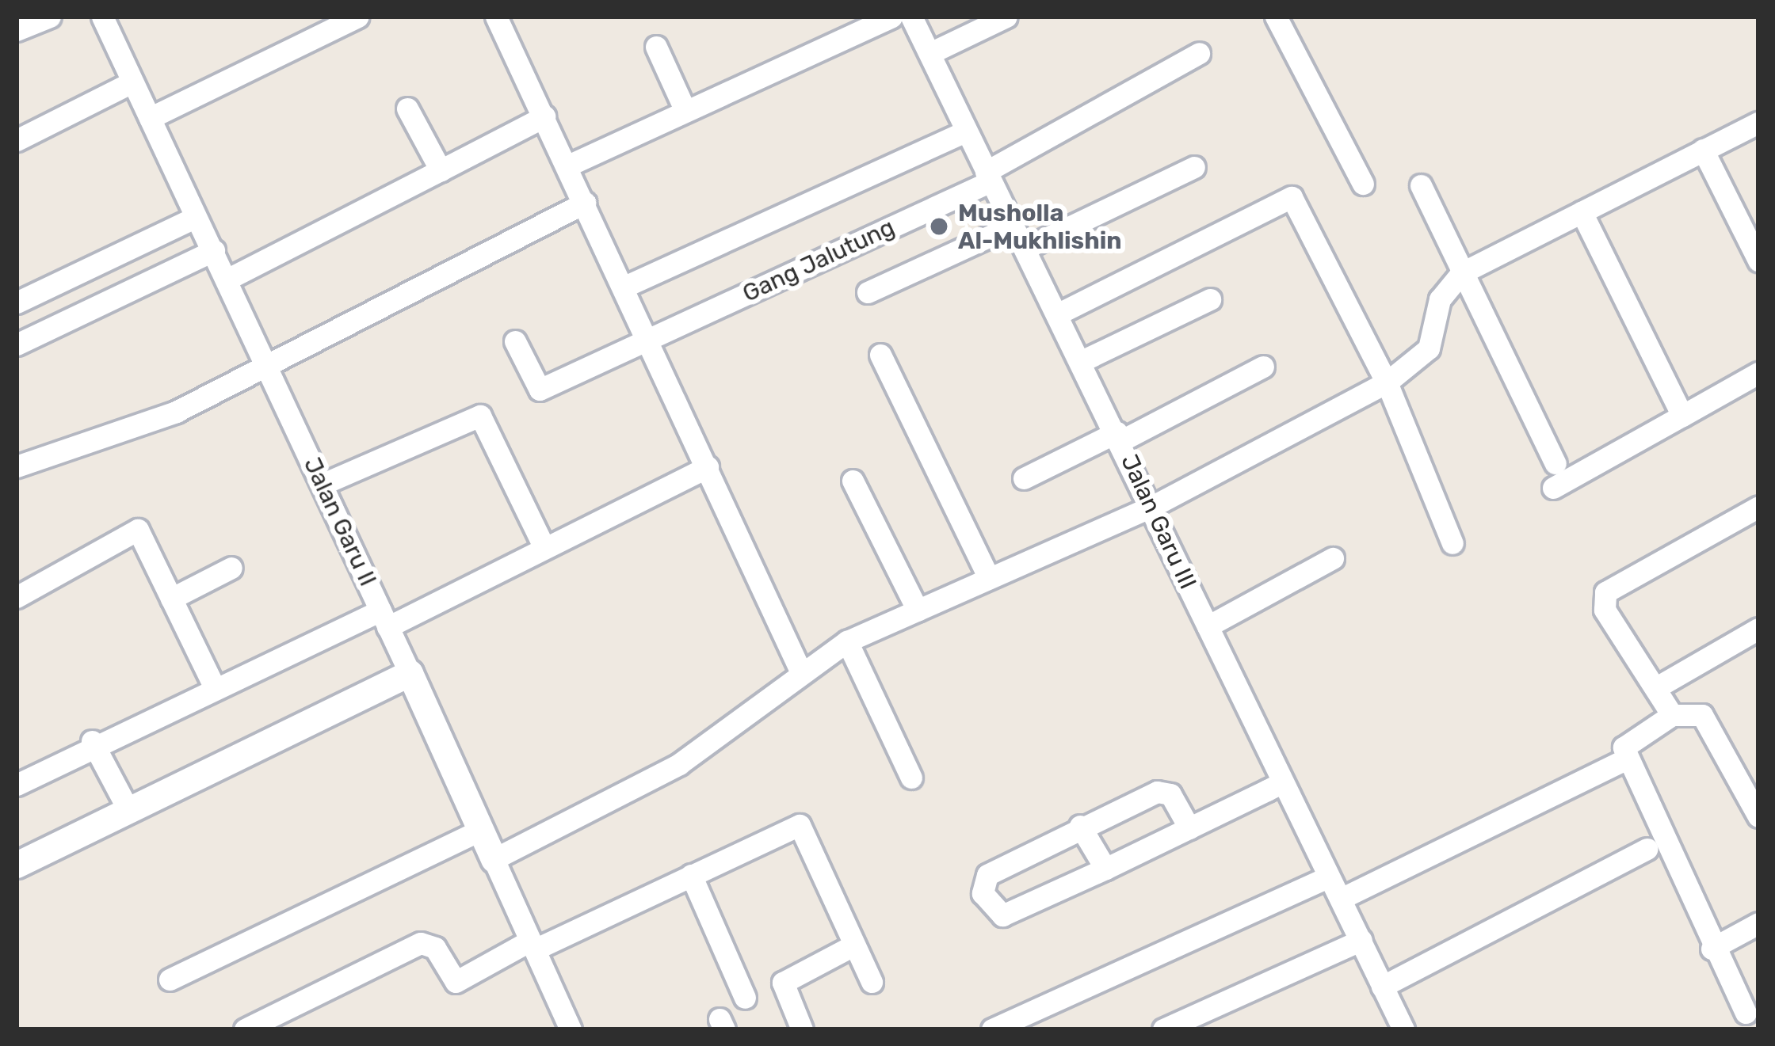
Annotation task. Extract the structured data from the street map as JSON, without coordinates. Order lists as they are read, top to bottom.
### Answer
{
  "streets": {
    "street": ["Gang Jalutung", "Jalan Garu II", "Jalan Garu III"]
  },
  "crossings": [
    ["Gang Jalutung", "Jalan Garu III"]
  ],
  "places": ["Musholla Al-Mukhlishin"]
}
